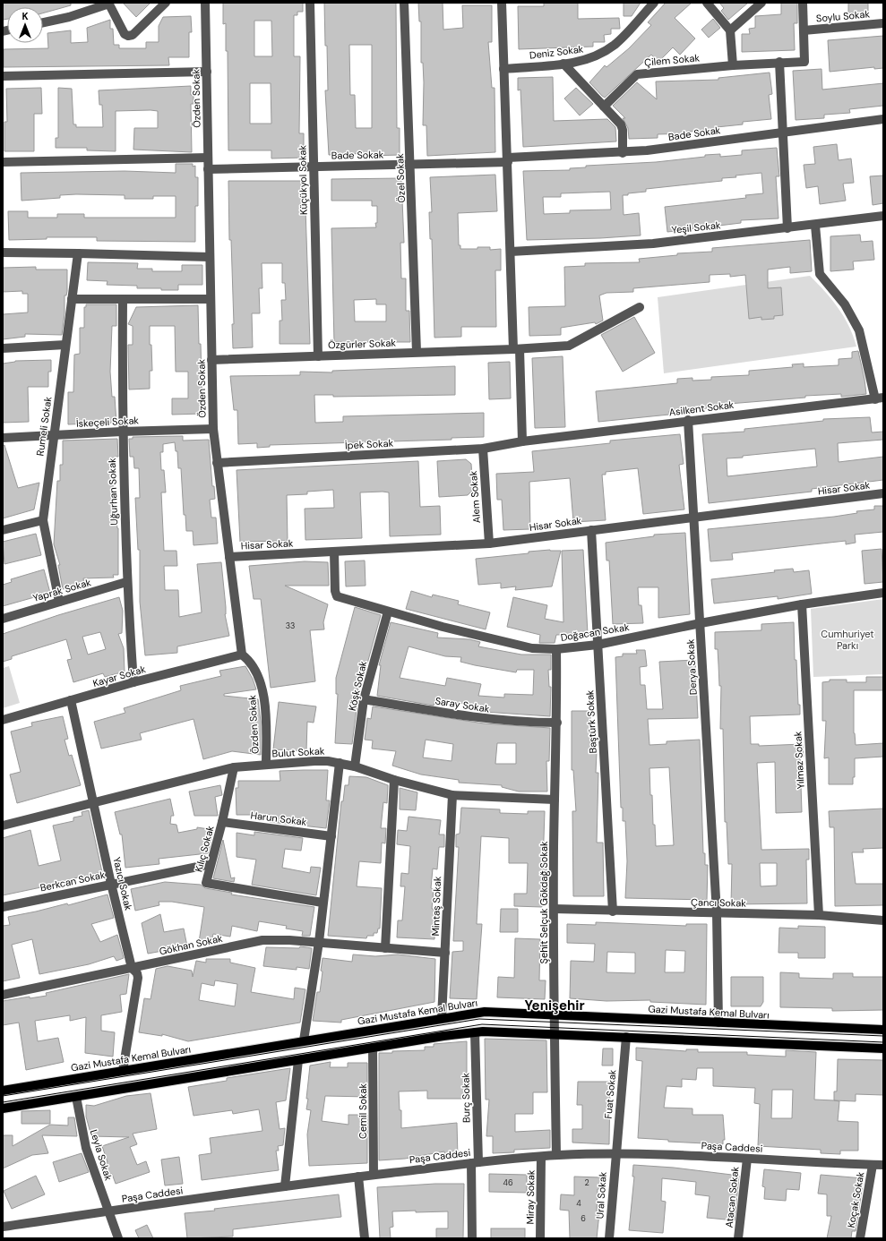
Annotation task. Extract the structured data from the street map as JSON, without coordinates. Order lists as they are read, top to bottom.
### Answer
{
  "streets": {
    "main road": ["Gazi Mustafa Kemal Bulvarı"],
    "street": [
      "Soylu Sokak",
      "Deniz Sokak",
      "Çilem Sokak",
      "Özden Sokak",
      "Bade Sokak",
      "Özel Sokak",
      "Küçükyol Sokak",
      "Yeşil Sokak",
      "Özgürler Sokak",
      "Asilkent Sokak",
      "İskeçeli Sokak",
      "Rumeli Sokak",
      "İpek Sokak",
      "Hisar Sokak",
      "Uğurhan Sokak",
      "Alem Sokak",
      "Yaprak Sokak",
      "Doğacan Sokak",
      "Derya Sokak",
      "Kayar Sokak",
      "Köşk Sokak",
      "Saray Sokak",
      "Baştürk Sokak",
      "Bulut Sokak",
      "Yılmaz Sokak",
      "Harun Sokak",
      "Kılıç Sokak",
      "Berkcan Sokak",
      "Yazıcı Sokak",
      "Şehit Selçuk Gökdağ Sokak",
      "Çancı Sokak",
      "Mintaş Sokak",
      "Gökhan Sokak",
      "Fuat Sokak",
      "Burç Sokak",
      "Cemil Sokak",
      "Paşa Caddesi",
      "Leyla Sokak",
      "Ural Sokak",
      "Miray Sokak",
      "Atacan Sokak",
      "Koçak Sokak"
    ]
  },
  "crossings": [
    ["Soylu Sokak", "Çilem Sokak"],
    ["Özden Sokak", "Bade Sokak"],
    ["Özden Sokak", "Özgürler Sokak"],
    ["Özden Sokak", "İskeçeli Sokak"],
    ["Özden Sokak", "İpek Sokak"],
    ["Özden Sokak", "Hisar Sokak"],
    ["Özden Sokak", "Kayar Sokak"],
    ["Özden Sokak", "Bulut Sokak"],
    ["Bade Sokak", "Özel Sokak"],
    ["Bade Sokak", "Küçükyol Sokak"],
    ["Özel Sokak", "Özgürler Sokak"],
    ["Küçükyol Sokak", "Özgürler Sokak"],
    ["Asilkent Sokak", "İpek Sokak"],
    ["Asilkent Sokak", "Derya Sokak"],
    ["İskeçeli Sokak", "Rumeli Sokak"],
    ["İskeçeli Sokak", "Uğurhan Sokak"],
    ["Rumeli Sokak", "Yaprak Sokak"],
    ["İpek Sokak", "Alem Sokak"],
    ["Hisar Sokak", "Alem Sokak"],
    ["Hisar Sokak", "Doğacan Sokak"],
    ["Hisar Sokak", "Derya Sokak"],
    ["Hisar Sokak", "Baştürk Sokak"],
    ["Uğurhan Sokak", "Yaprak Sokak"],
    ["Uğurhan Sokak", "Kayar Sokak"],
    ["Doğacan Sokak", "Derya Sokak"],
    ["Doğacan Sokak", "Köşk Sokak"],
    ["Doğacan Sokak", "Baştürk Sokak"],
    ["Doğacan Sokak", "Yılmaz Sokak"],
    ["Doğacan Sokak", "Şehit Selçuk Gökdağ Sokak"],
    ["Derya Sokak", "Çancı Sokak"],
    ["Derya Sokak", "Gazi Mustafa Kemal Bulvarı"],
    ["Kayar Sokak", "Yazıcı Sokak"],
    ["Köşk Sokak", "Saray Sokak"],
    ["Köşk Sokak", "Bulut Sokak"],
    ["Saray Sokak", "Şehit Selçuk Gökdağ Sokak"],
    ["Baştürk Sokak", "Çancı Sokak"],
    ["Bulut Sokak", "Kılıç Sokak"],
    ["Bulut Sokak", "Yazıcı Sokak"],
    ["Bulut Sokak", "Şehit Selçuk Gökdağ Sokak"],
    ["Bulut Sokak", "Mintaş Sokak"],
    ["Yılmaz Sokak", "Çancı Sokak"],
    ["Harun Sokak", "Kılıç Sokak"],
    ["Kılıç Sokak", "Berkcan Sokak"],
    ["Berkcan Sokak", "Yazıcı Sokak"],
    ["Yazıcı Sokak", "Gökhan Sokak"],
    ["Yazıcı Sokak", "Gazi Mustafa Kemal Bulvarı"],
    ["Şehit Selçuk Gökdağ Sokak", "Çancı Sokak"],
    ["Şehit Selçuk Gökdağ Sokak", "Gazi Mustafa Kemal Bulvarı"],
    ["Şehit Selçuk Gökdağ Sokak", "Paşa Caddesi"],
    ["Mintaş Sokak", "Gökhan Sokak"],
    ["Mintaş Sokak", "Gazi Mustafa Kemal Bulvarı"],
    ["Fuat Sokak", "Paşa Caddesi"],
    ["Fuat Sokak", "Ural Sokak"],
    ["Burç Sokak", "Paşa Caddesi"],
    ["Cemil Sokak", "Paşa Caddesi"],
    ["Paşa Caddesi", "Leyla Sokak"],
    ["Paşa Caddesi", "Ural Sokak"],
    ["Paşa Caddesi", "Miray Sokak"],
    ["Paşa Caddesi", "Atacan Sokak"],
    ["Paşa Caddesi", "Koçak Sokak"]
  ],
  "districts": ["Yenişehir"],
  "parks": ["Cumhuriyet Parkı"],
  "house_numbers": [
    "33",
    "46",
    "2",
    "4",
    "6"
  ],
  "north": "top"
}
